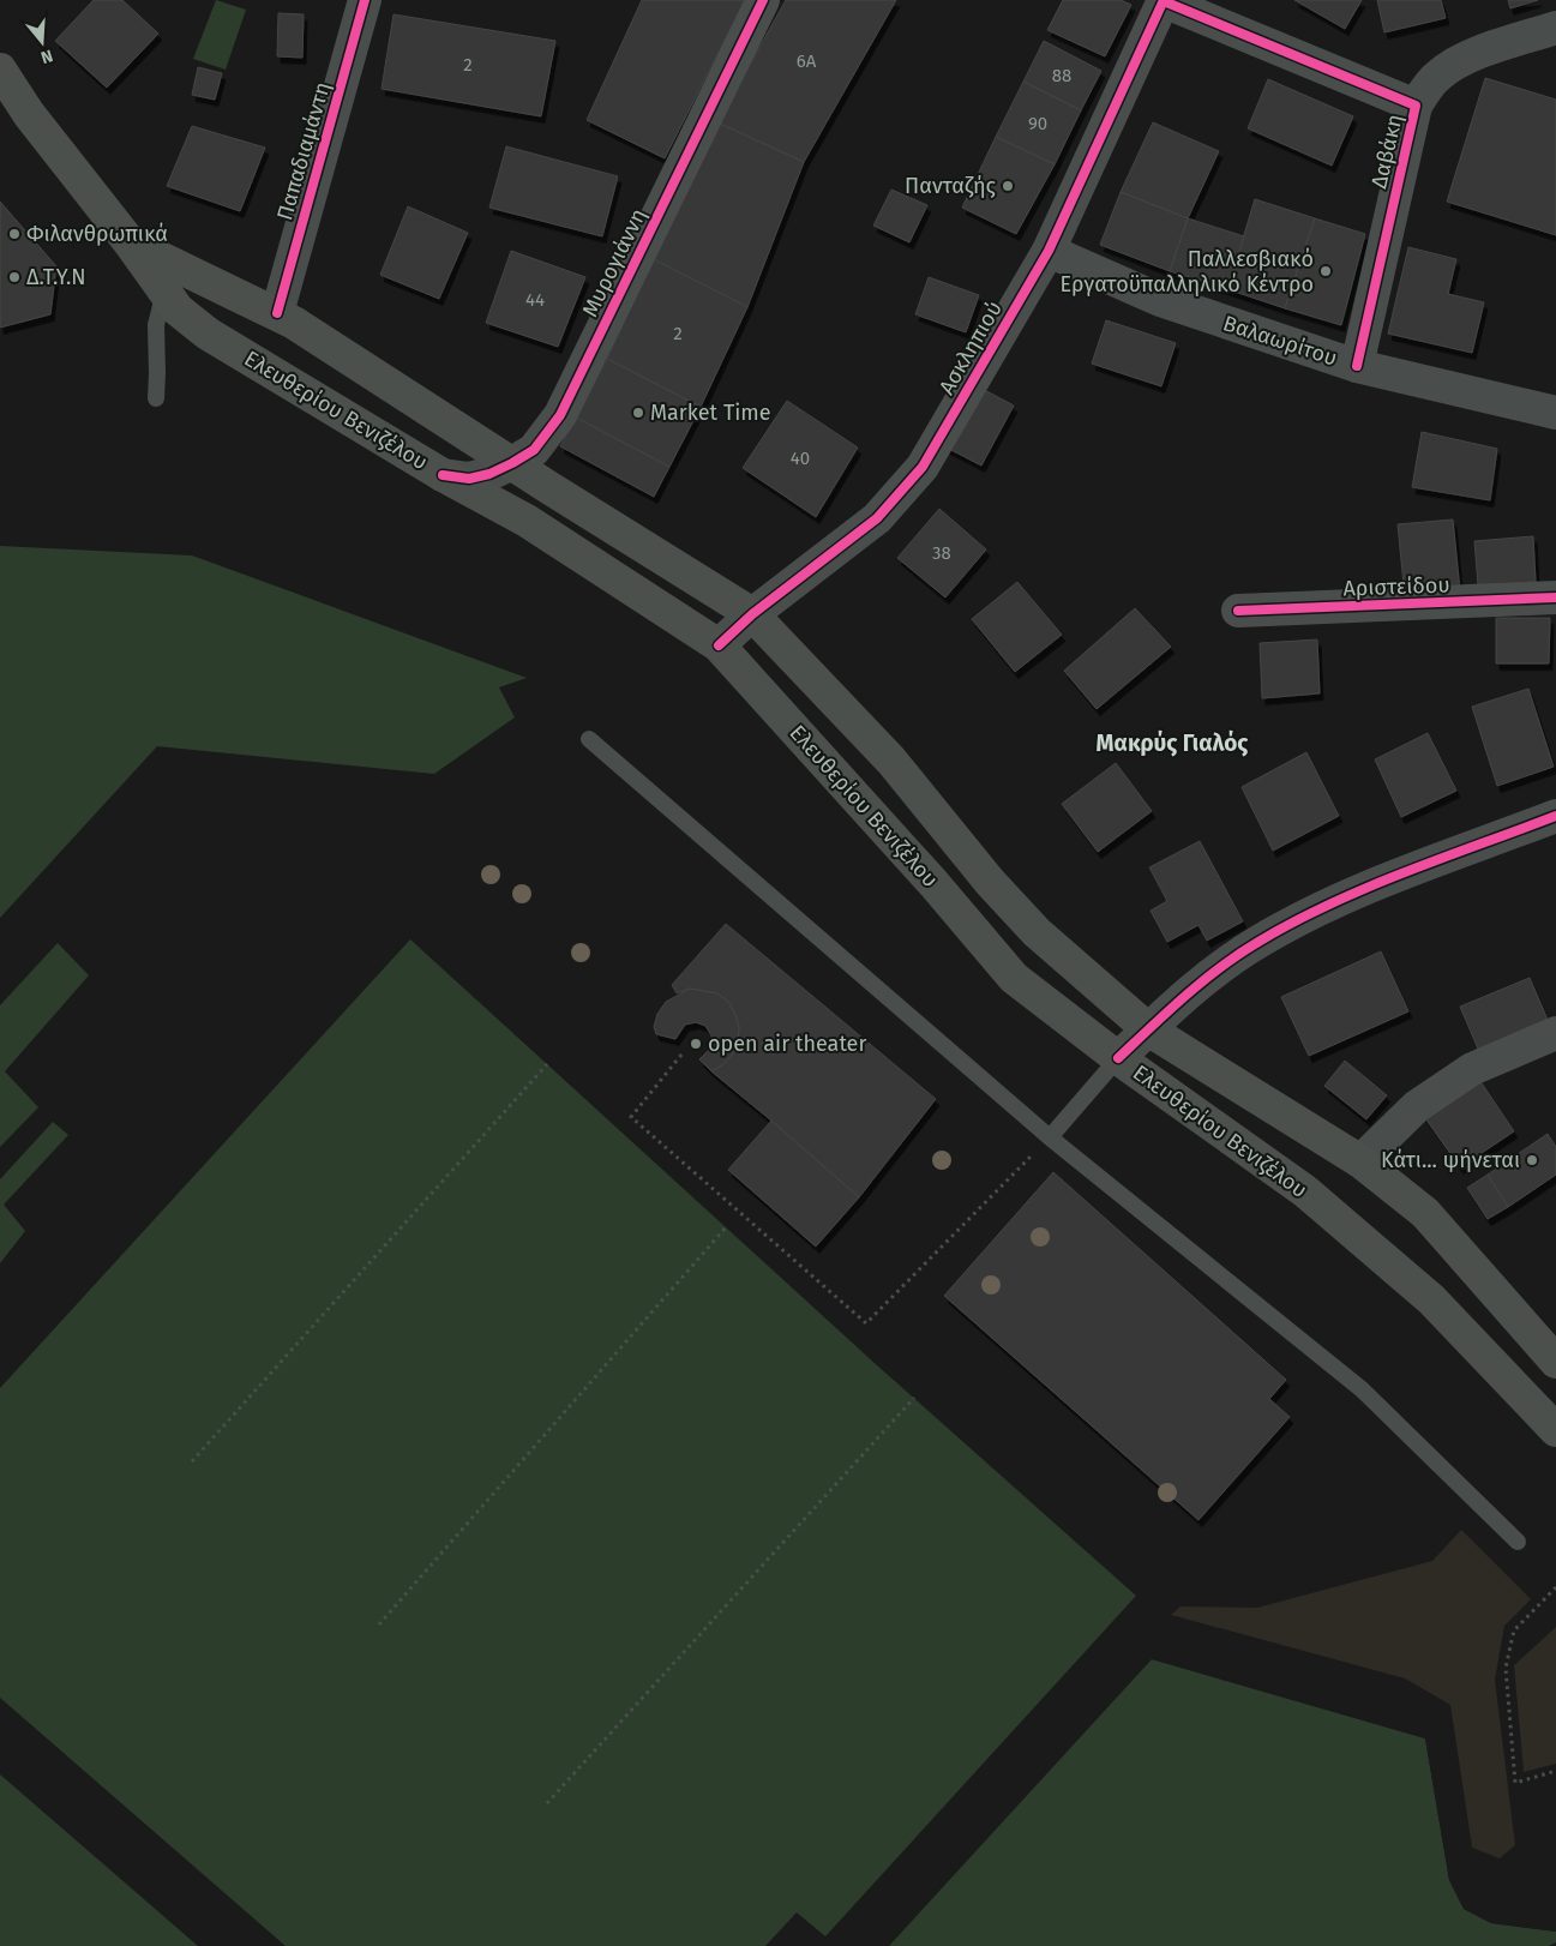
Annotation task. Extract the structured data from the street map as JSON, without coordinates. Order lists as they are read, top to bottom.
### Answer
{
  "streets": {
    "main road": ["Ελευθερίου Βενιζέλου"],
    "street": [
      "Παπαδιαμάντη",
      "Δαβάκη",
      "Μυρογιάννη",
      "Βαλαωρίτου",
      "Ασκληπιού",
      "Αριστείδου"
    ]
  },
  "crossings": [
    ["Παπαδιαμάντη", "Ελευθερίου Βενιζέλου"],
    ["Δαβάκη", "Βαλαωρίτου"],
    ["Δαβάκη", "Ασκληπιού"],
    ["Μυρογιάννη", "Ελευθερίου Βενιζέλου"],
    ["Βαλαωρίτου", "Ασκληπιού"],
    ["Ασκληπιού", "Ελευθερίου Βενιζέλου"]
  ],
  "districts": ["Μακρύς Γιαλός"],
  "places": [
    "Πανταζής",
    "Φιλανθρωπικά",
    "Παλλεσβιακό Εργατοϋπαλληλικό Κέντρο",
    "Δ.Τ.Υ.Ν",
    "Market Time",
    "open air theater",
    "Κάτι... ψήνεται"
  ],
  "house_numbers": [
    "6Α",
    "2",
    "88",
    "90",
    "44",
    "2",
    "40",
    "38"
  ],
  "north": "bottom"
}
